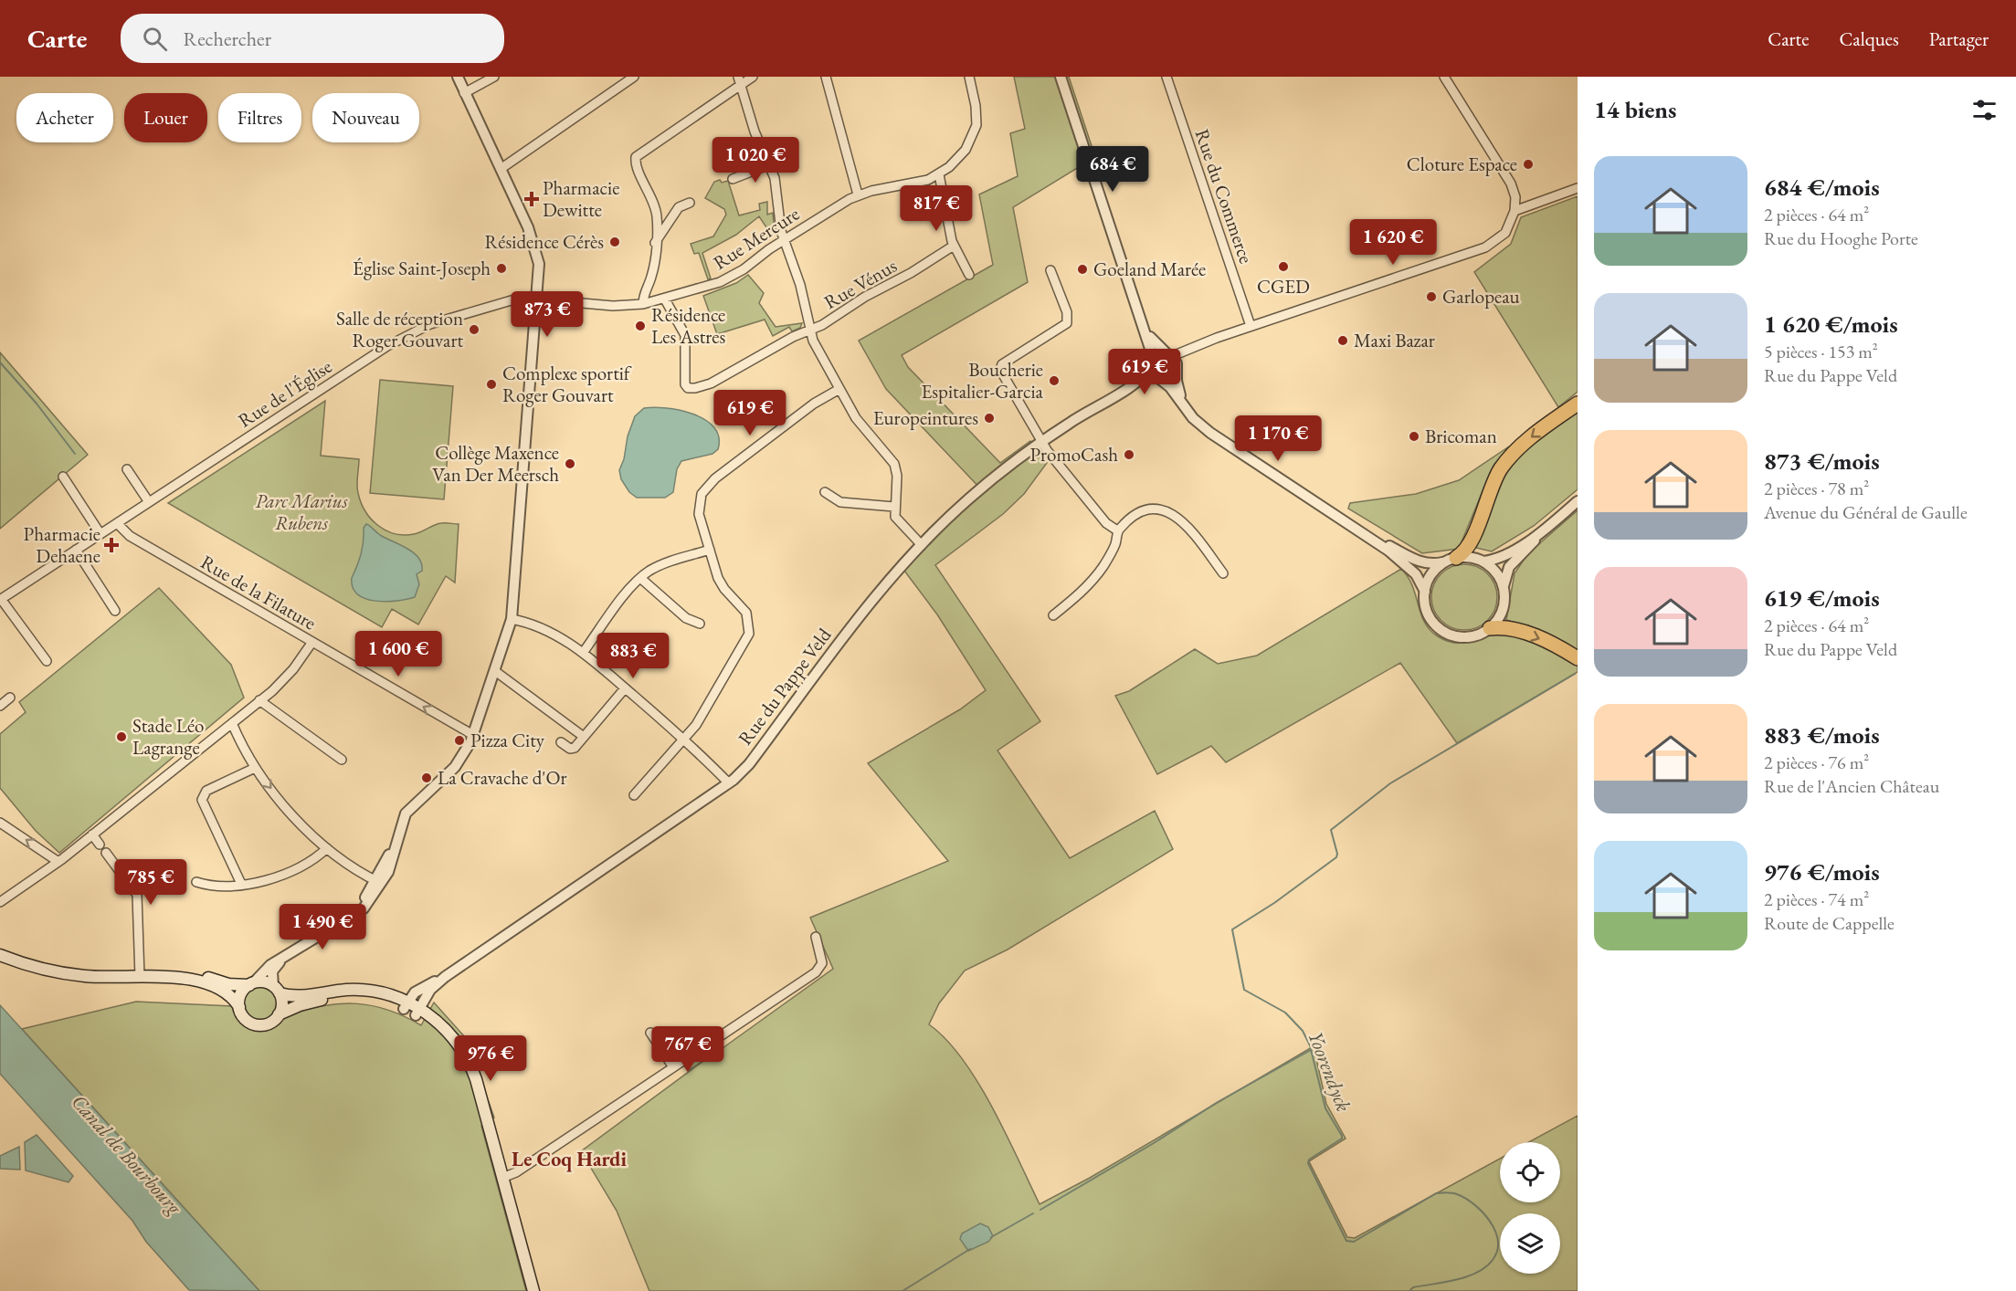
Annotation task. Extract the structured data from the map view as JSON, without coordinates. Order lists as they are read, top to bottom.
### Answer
{
  "streets": {
    "street": [
      "Rue du Commerce",
      "Rue Mercure",
      "Rue Vénus",
      "Rue de l'Église",
      "Rue de la Filature",
      "Rue du Pappe Veld"
    ]
  },
  "crossings": [
    ["Rue Mercure", "Rue Vénus"],
    ["Rue Mercure", "Rue de l'Église"],
    ["Rue de l'Église", "Rue de la Filature"]
  ],
  "one_way": ["Rue de la Filature"],
  "districts": ["Le Coq Hardi"],
  "water": ["Yoorendyck", "Canal de Bourbourg"],
  "parks": ["Parc Marius Rubens"],
  "places": {
    "other": [
      "Cloture Espace",
      "Résidence Cérès",
      "CGED",
      "Église Saint-Joseph",
      "Goeland Marée",
      "Garlopeau",
      "Résidence Les Astres",
      "Salle de réception Roger Gouvart",
      "Maxi Bazar",
      "Boucherie Espitalier-Garcia",
      "Complexe sportif Roger Gouvart",
      "Europeintures",
      "Bricoman",
      "PromoCash",
      "Collège Maxence Van Der Meersch",
      "Stade Léo Lagrange",
      "Pizza City",
      "La Cravache d'Or"
    ],
    "health": ["Pharmacie Dewitte", "Pharmacie Dehaene"]
  },
  "page": {
    "header": "Carte",
    "search": "Rechercher",
    "nav": ["Carte", "Calques", "Partager"],
    "heading": "14 biens",
    "chip": [
      "Acheter",
      "Louer",
      "Filtres",
      "Nouveau"
    ],
    "price": [
      "1 020 €",
      "684 €",
      "817 €",
      "1 620 €",
      "873 €",
      "619 €",
      "619 €",
      "1 170 €",
      "1 600 €",
      "883 €",
      "785 €",
      "1 490 €",
      "767 €",
      "976 €"
    ],
    "list": [
      {
        "name": "684 €/mois",
        "note": "2 pièces · 64 m² · Rue du Hooghe Porte"
      },
      {
        "name": "1 620 €/mois",
        "note": "5 pièces · 153 m² · Rue du Pappe Veld"
      },
      {
        "name": "873 €/mois",
        "note": "2 pièces · 78 m² · Avenue du Général de Gaulle"
      },
      {
        "name": "619 €/mois",
        "note": "2 pièces · 64 m² · Rue du Pappe Veld"
      },
      {
        "name": "883 €/mois",
        "note": "2 pièces · 76 m² · Rue de l'Ancien Château"
      },
      {
        "name": "976 €/mois",
        "note": "2 pièces · 74 m² · Route de Cappelle"
      }
    ]
  }
}
